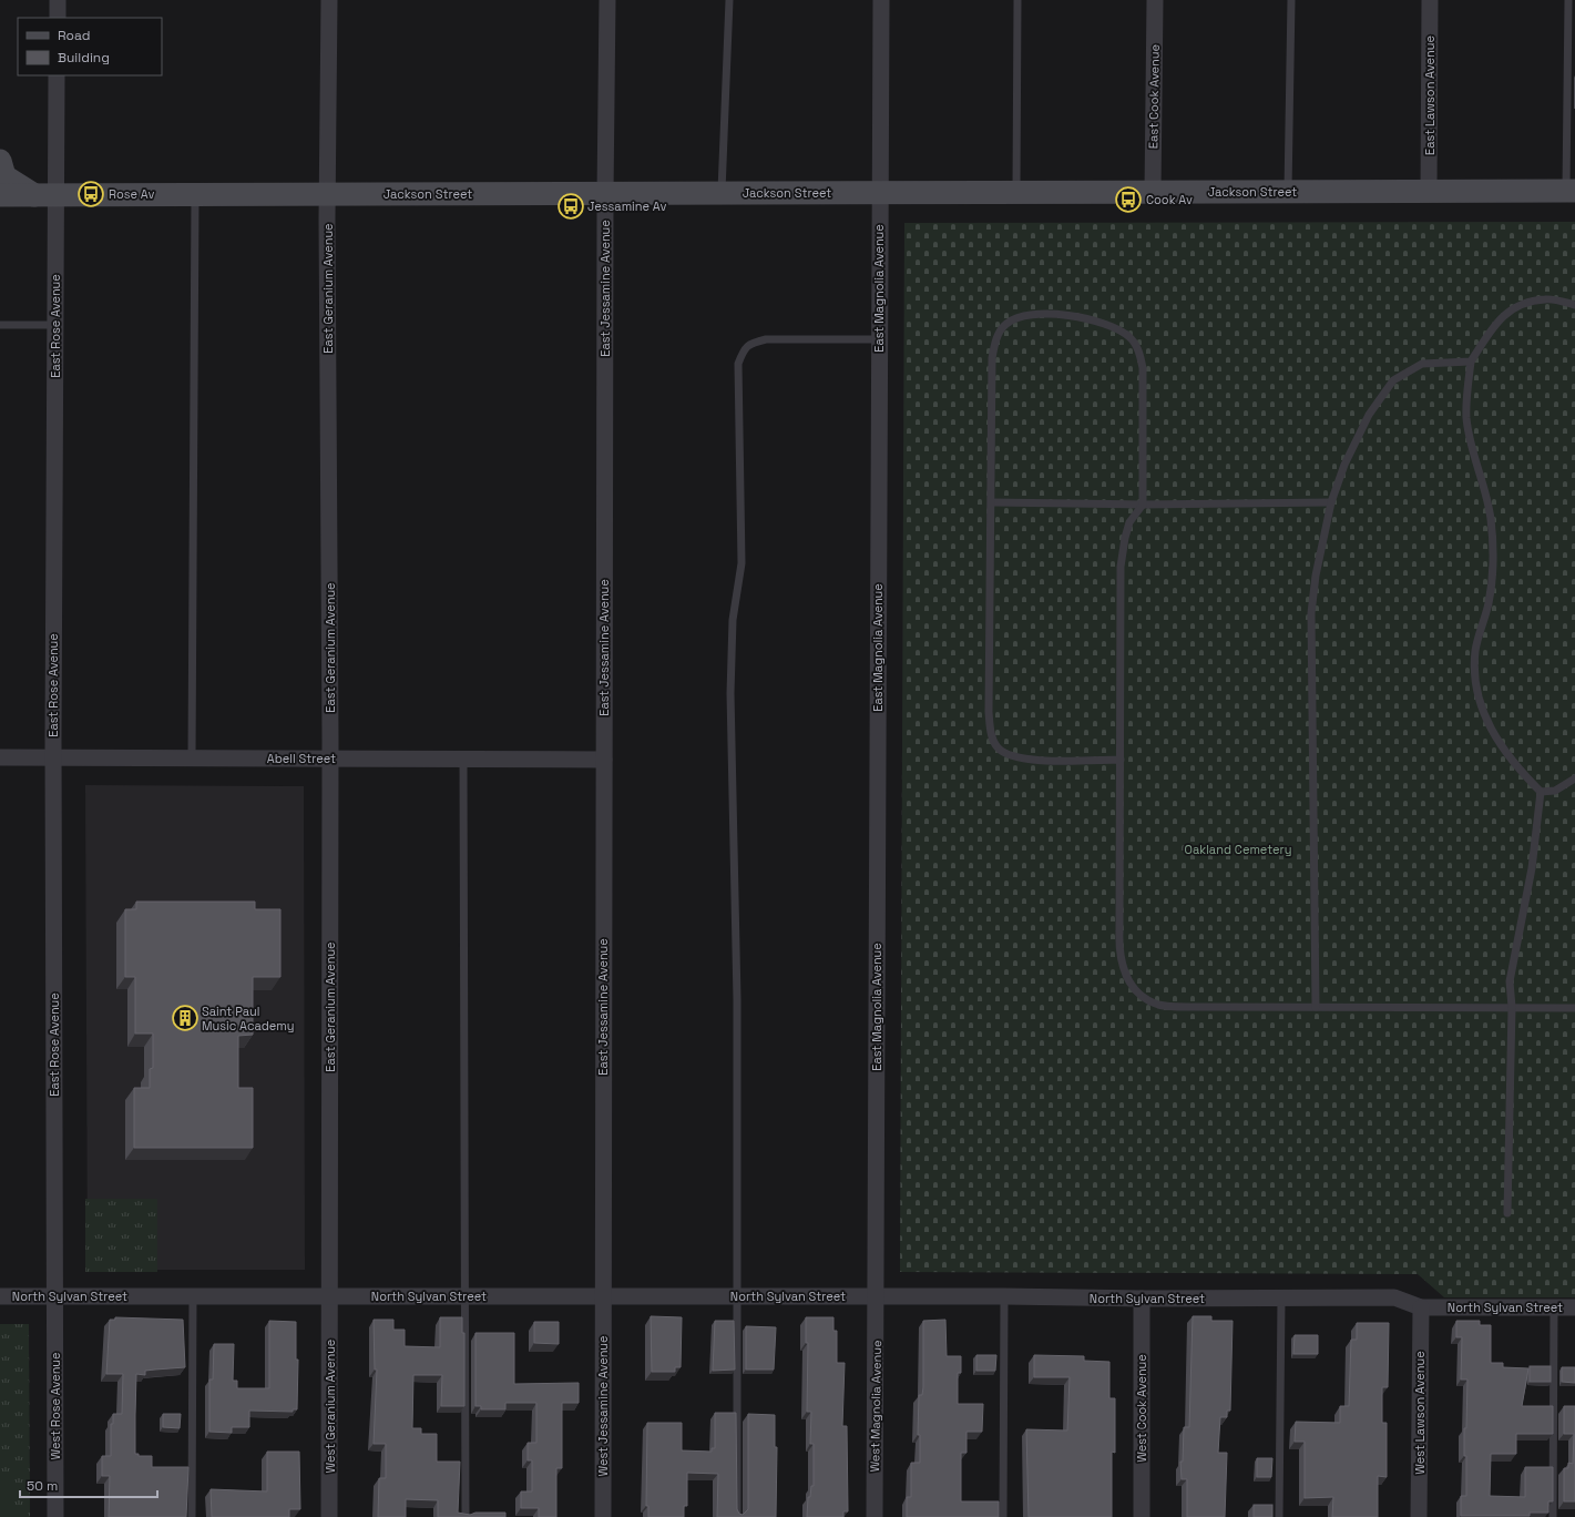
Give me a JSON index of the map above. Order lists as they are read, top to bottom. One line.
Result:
{"streets":{"street":["East Lawson Avenue","East Cook Avenue","Jackson Street","East Geranium Avenue","East Jessamine Avenue","East Magnolia Avenue","East Rose Avenue","Abell Street","North Sylvan Street","West Rose Avenue","West Geranium Avenue","West Jessamine Avenue","West Magnolia Avenue","West Cook Avenue","West Lawson Avenue"]},"crossings":[["East Lawson Avenue","Jackson Street"],["East Cook Avenue","Jackson Street"],["Jackson Street","East Geranium Avenue"],["Jackson Street","East Jessamine Avenue"],["Jackson Street","East Magnolia Avenue"],["Jackson Street","East Rose Avenue"],["East Geranium Avenue","Abell Street"],["East Geranium Avenue","North Sylvan Street"],["East Geranium Avenue","West Geranium Avenue"],["East Jessamine Avenue","Abell Street"],["East Jessamine Avenue","North Sylvan Street"],["East Jessamine Avenue","West Jessamine Avenue"],["East Magnolia Avenue","North Sylvan Street"],["East Magnolia Avenue","West Magnolia Avenue"],["East Rose Avenue","Abell Street"],["East Rose Avenue","North Sylvan Street"],["East Rose Avenue","West Rose Avenue"],["North Sylvan Street","West Rose Avenue"],["North Sylvan Street","West Geranium Avenue"],["North Sylvan Street","West Jessamine Avenue"],["North Sylvan Street","West Magnolia Avenue"],["North Sylvan Street","West Cook Avenue"],["North Sylvan Street","West Lawson Avenue"]],"parks":["Oakland Cemetery"],"places":{"bus stop":["Rose Av","Cook Av","Jessamine Av"],"building":["Saint Paul Music Academy"]},"legend":["Road","Building"],"scale_bar":"50 m"}
